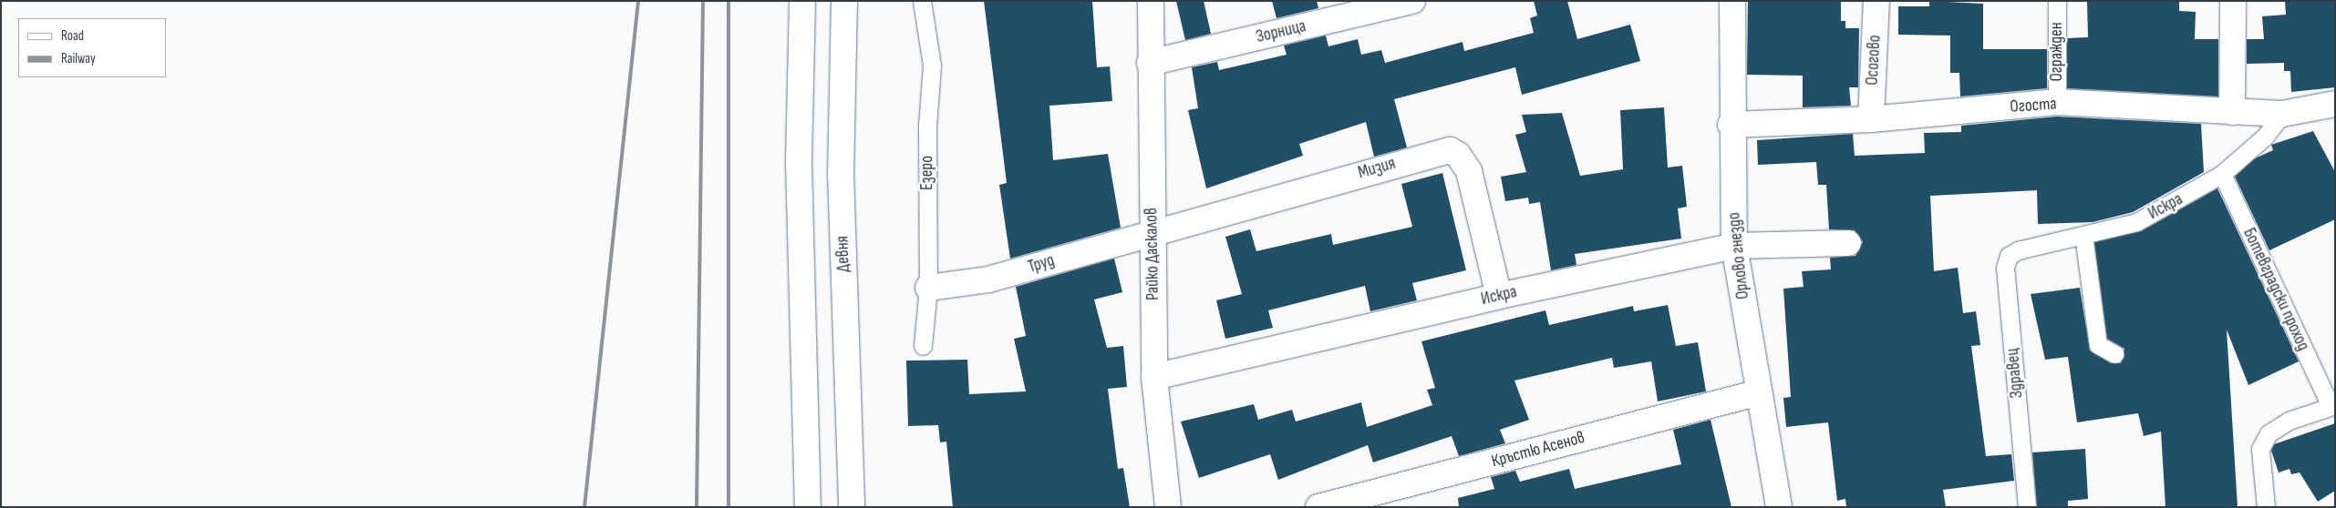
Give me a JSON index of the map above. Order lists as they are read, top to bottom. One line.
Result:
{"streets":{"street":["Зорница","Осогово","Огоста","Мизия","Искра","Девня","Райко Даскалов","Орлово гнездо","Труд","Кръстю Асенов"],"lane":["Огражден","Езеро","Ботевградски проход","Здравец"]},"crossings":[["Зорница","Райко Даскалов"],["Огражден","Огоста"],["Осогово","Огоста"],["Огоста","Искра"],["Огоста","Орлово гнездо"],["Мизия","Искра"],["Мизия","Райко Даскалов"],["Мизия","Труд"],["Езеро","Труд"],["Искра","Райко Даскалов"],["Искра","Орлово гнездо"],["Искра","Ботевградски проход"],["Искра","Здравец"],["Райко Даскалов","Труд"],["Орлово гнездо","Кръстю Асенов"]],"legend":["Road","Railway"]}
